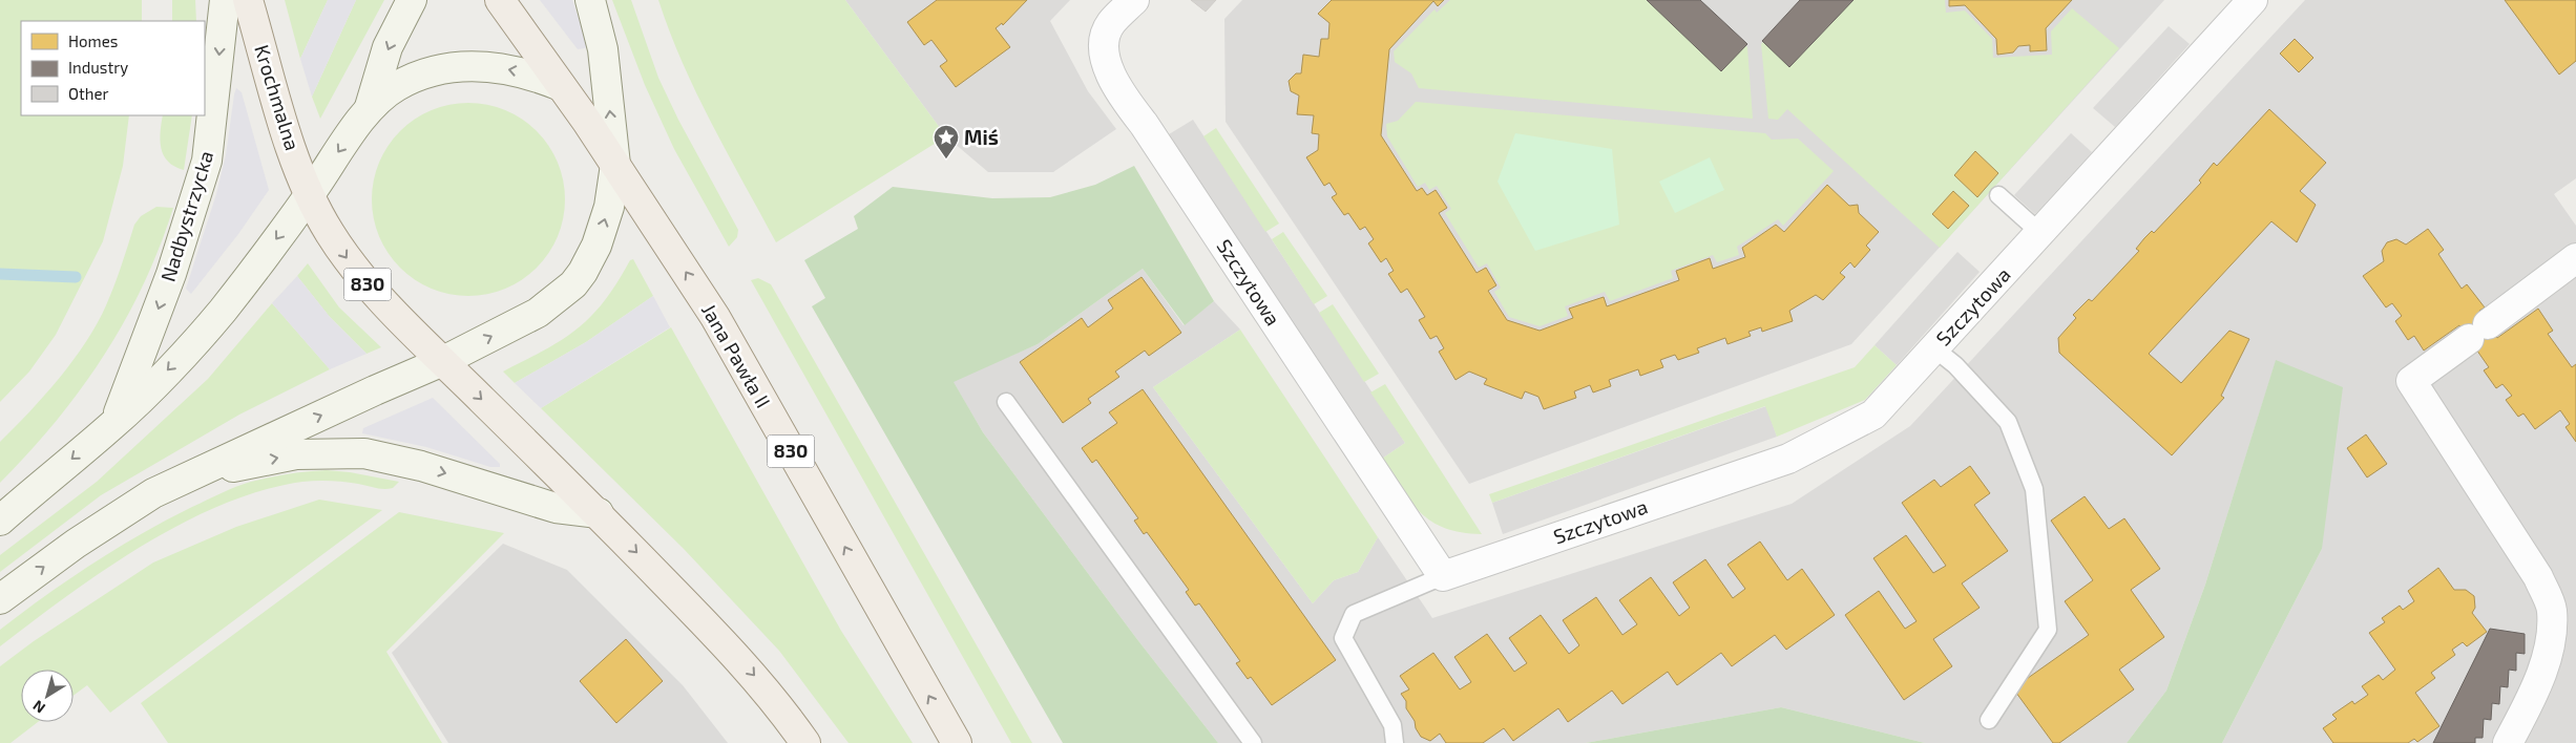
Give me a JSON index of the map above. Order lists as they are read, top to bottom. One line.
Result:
{"streets":{"main road":["Krochmalna","830","Jana Pawła II"],"street":["Nadbystrzycka","Szczytowa"]},"crossings":[["Krochmalna","Nadbystrzycka"],["Krochmalna","830"],["Nadbystrzycka","830"],["830","Jana Pawła II"]],"one_way":["Nadbystrzycka"],"places":{"place":["Miś"]},"legend":["Homes","Industry","Other"],"north":"bottom left"}
